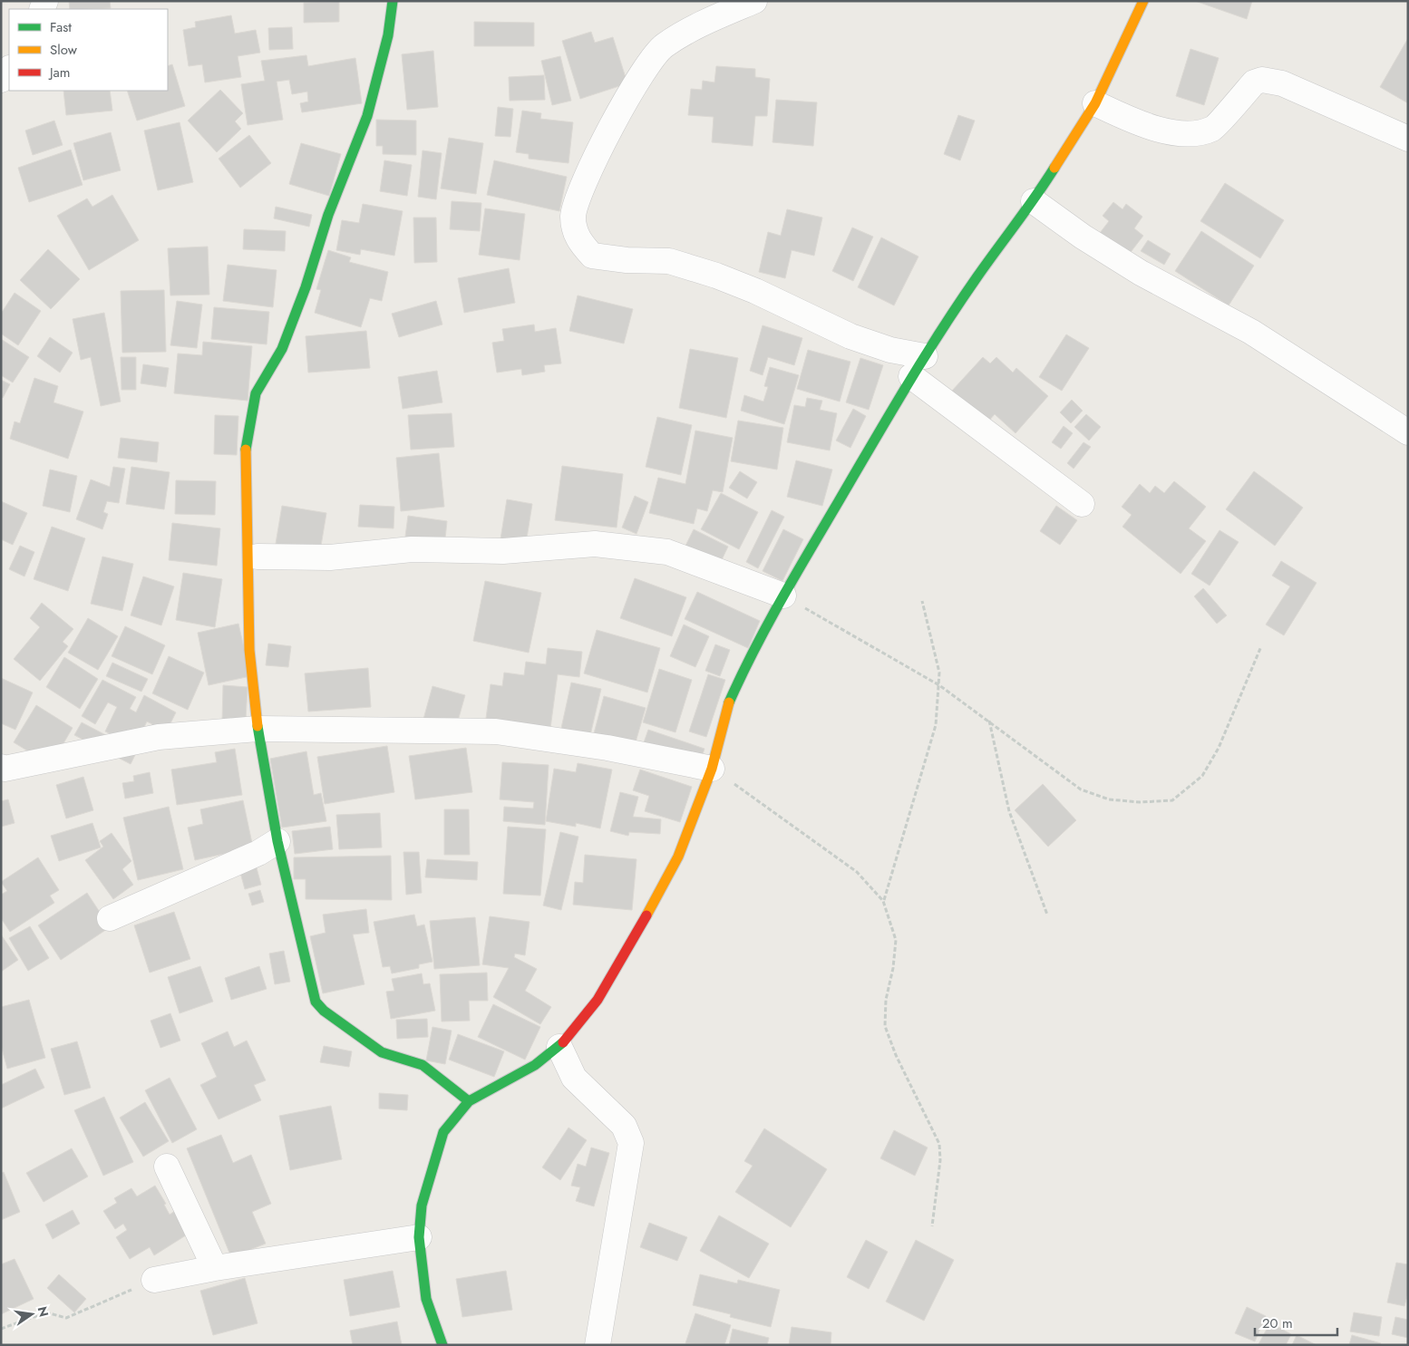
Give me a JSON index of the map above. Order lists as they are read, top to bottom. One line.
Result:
{"legend":["Fast","Slow","Jam"],"scale_bar":"20 m","north":"right"}
